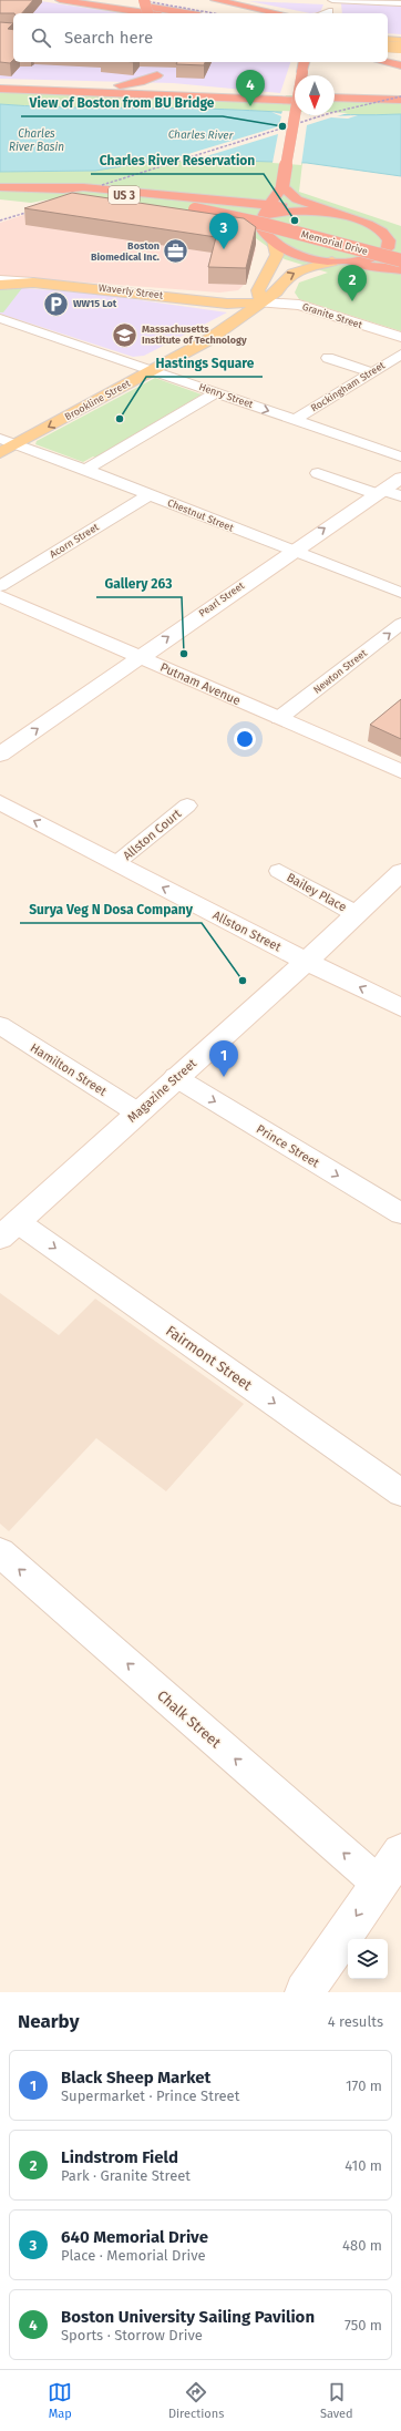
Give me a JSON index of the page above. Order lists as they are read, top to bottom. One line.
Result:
{"streets":{"highway":["US 3","Memorial Drive"],"main road":["Waverly Street","Brookline Street"],"street":["Granite Street","Rockingham Street","Henry Street","Chestnut Street","Acorn Street","Pearl Street","Newton Street","Putnam Avenue","Allston Court","Bailey Place","Allston Street","Hamilton Street","Magazine Street","Prince Street","Fairmont Street","Chalk Street"]},"crossings":[["Waverly Street","Granite Street"],["Waverly Street","Brookline Street"],["Granite Street","Brookline Street"],["Rockingham Street","Henry Street"],["Henry Street","Brookline Street"],["Brookline Street","Chestnut Street"],["Chestnut Street","Acorn Street"],["Chestnut Street","Pearl Street"],["Pearl Street","Putnam Avenue"],["Newton Street","Putnam Avenue"],["Allston Court","Allston Street"],["Bailey Place","Magazine Street"],["Allston Street","Magazine Street"],["Hamilton Street","Magazine Street"],["Magazine Street","Prince Street"],["Magazine Street","Fairmont Street"]],"one_way":["Newton Street","Allston Street","Prince Street","Fairmont Street","Chalk Street"],"water":["Charles River Basin","Charles River"],"places":{"other":["View of Boston from BU Bridge","Charles River Reservation","Hastings Square","Gallery 263","Surya Veg N Dosa Company"],"office":["Boston Biomedical Inc."],"parking":["WW15 Lot"],"school or university":["Massachusetts Institute of Technology"]},"north":"bottom","page":{"search":"Search here","pins":["4","3","2","1"],"heading":["Nearby","4 results"],"list":[{"mark":"1","name":"Black Sheep Market","note":"Supermarket · Prince Street","value":"170 m"},{"mark":"2","name":"Lindstrom Field","note":"Park · Granite Street","value":"410 m"},{"mark":"3","name":"640 Memorial Drive","note":"Place · Memorial Drive","value":"480 m"},{"mark":"4","name":"Boston University Sailing Pavilion","note":"Sports · Storrow Drive","value":"750 m"}],"nav":["Map","Directions","Saved"]}}
